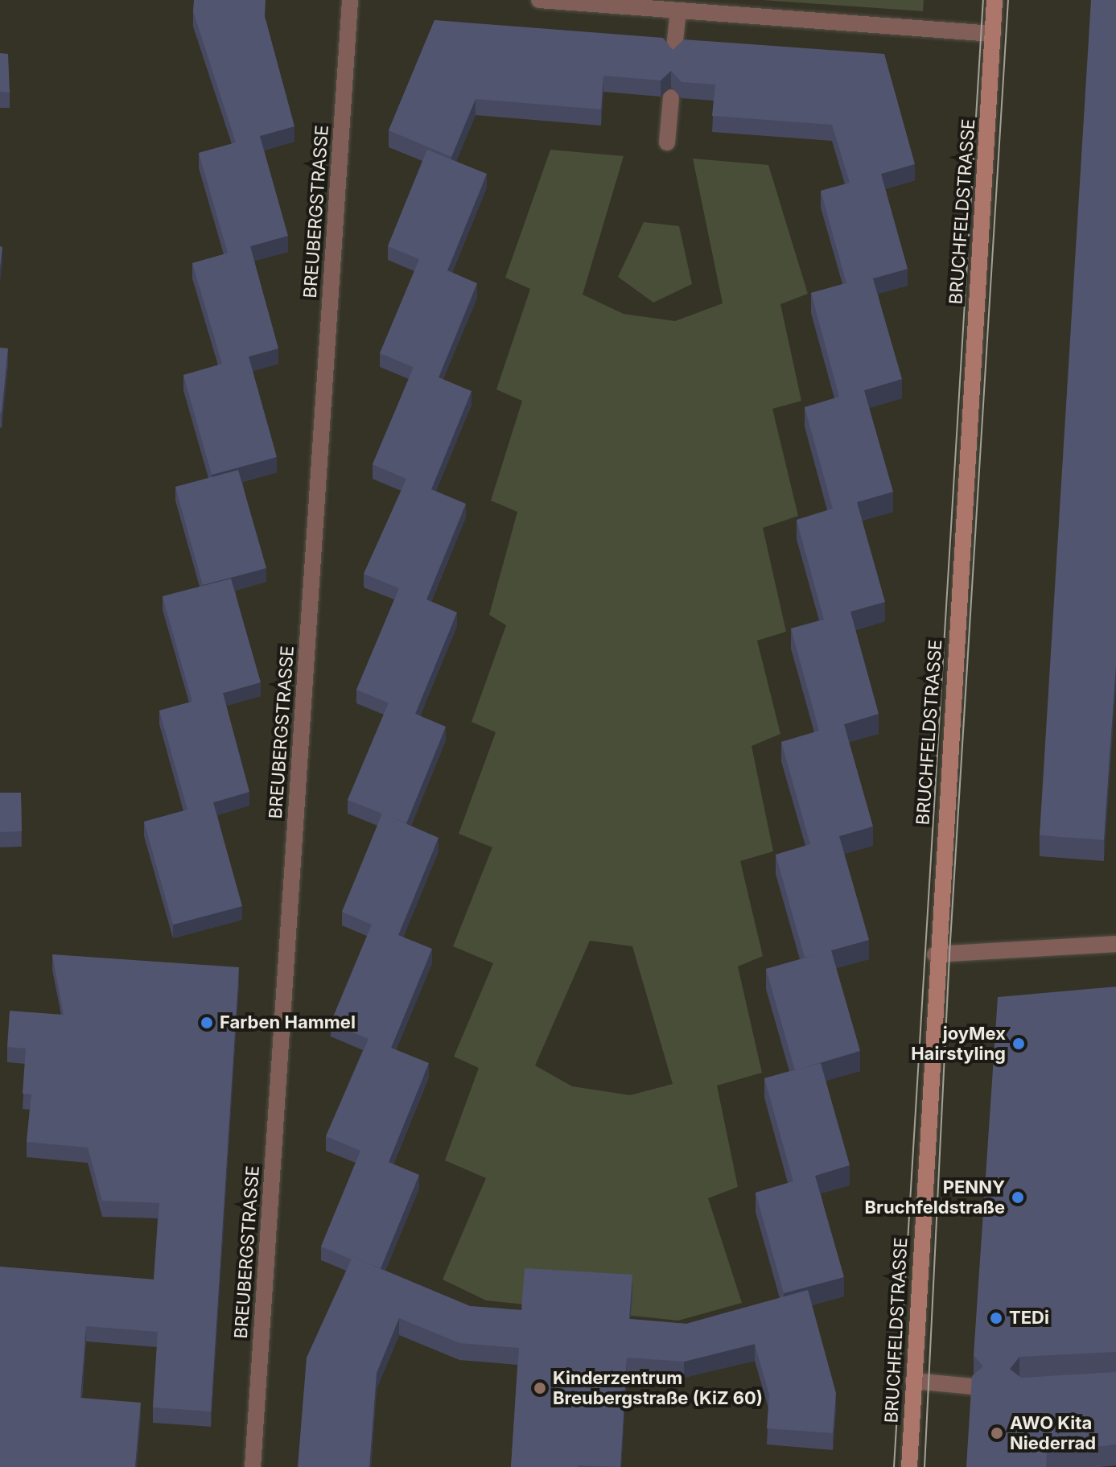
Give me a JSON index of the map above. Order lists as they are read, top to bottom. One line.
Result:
{"streets":{"street":["BREUBERGSTRASSE","BRUCHFELDSTRASSE"]},"places":["Farben Hammel","joyMex Hairstyling","PENNY Bruchfeldstraße","TEDi","Kinderzentrum Breubergstraße (KiZ 60)","AWO Kita Niederrad"]}
